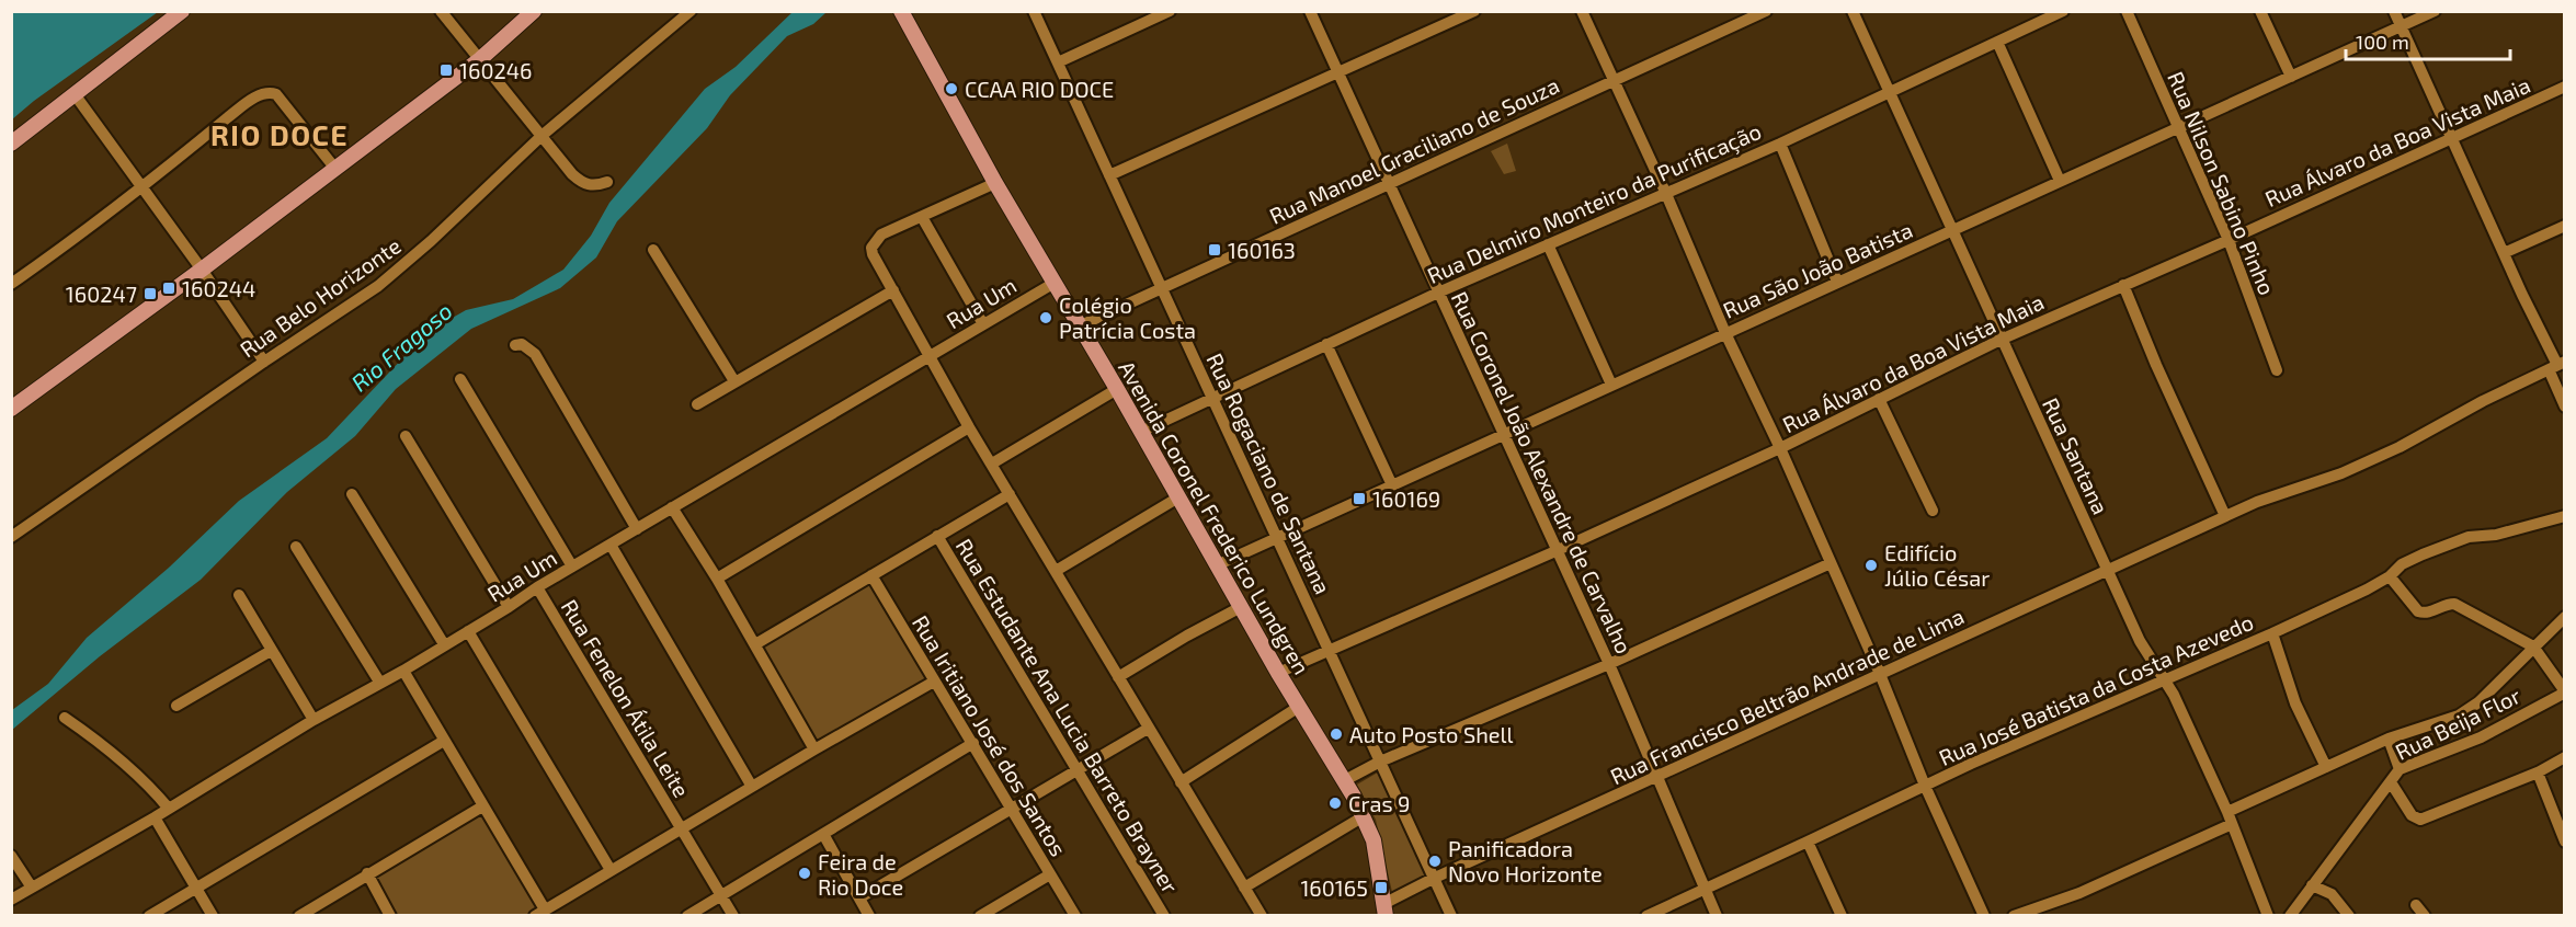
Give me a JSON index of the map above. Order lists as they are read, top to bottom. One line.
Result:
{"streets":{"main road":["Avenida Coronel Frederico Lundgren"],"street":["Rua Álvaro da Boa Vista Maia","Rua Manoel Graciliano de Souza","Rua Nilson Sabino Pinho","Rua Delmiro Monteiro da Purificação","Rua São João Batista","Rua Belo Horizonte","Rua Um","Rua Santana","Rua Coronel João Alexandre de Carvalho","Rua Rogaciano de Santana","Rua José Batista da Costa Azevedo","Rua Francisco Beltrão Andrade de Lima","Rua Fenelon Átila Leite","Rua Estudante Ana Lucia Barreto Brayner","Rua Beija Flor","Rua Iritiano José dos Santos"]},"crossings":[["Rua Álvaro da Boa Vista Maia","Rua Nilson Sabino Pinho"],["Rua Álvaro da Boa Vista Maia","Rua Santana"],["Rua Álvaro da Boa Vista Maia","Rua Coronel João Alexandre de Carvalho"],["Rua Álvaro da Boa Vista Maia","Rua Rogaciano de Santana"],["Rua Álvaro da Boa Vista Maia","Avenida Coronel Frederico Lundgren"],["Rua Manoel Graciliano de Souza","Rua Coronel João Alexandre de Carvalho"],["Rua Manoel Graciliano de Souza","Rua Rogaciano de Santana"],["Rua Manoel Graciliano de Souza","Avenida Coronel Frederico Lundgren"],["Rua Nilson Sabino Pinho","Rua São João Batista"],["Rua Delmiro Monteiro da Purificação","Rua Santana"],["Rua Delmiro Monteiro da Purificação","Rua Coronel João Alexandre de Carvalho"],["Rua Delmiro Monteiro da Purificação","Rua Rogaciano de Santana"],["Rua Delmiro Monteiro da Purificação","Avenida Coronel Frederico Lundgren"],["Rua São João Batista","Rua Santana"],["Rua São João Batista","Rua Coronel João Alexandre de Carvalho"],["Rua São João Batista","Rua Rogaciano de Santana"],["Rua São João Batista","Avenida Coronel Frederico Lundgren"],["Rua Um","Avenida Coronel Frederico Lundgren"],["Rua Um","Rua Fenelon Átila Leite"],["Rua Santana","Rua José Batista da Costa Azevedo"],["Rua Santana","Rua Francisco Beltrão Andrade de Lima"],["Rua Coronel João Alexandre de Carvalho","Rua José Batista da Costa Azevedo"],["Rua Coronel João Alexandre de Carvalho","Rua Francisco Beltrão Andrade de Lima"],["Rua Rogaciano de Santana","Rua Francisco Beltrão Andrade de Lima"],["Avenida Coronel Frederico Lundgren","Rua Francisco Beltrão Andrade de Lima"]],"districts":["RIO DOCE"],"water":["Rio Fragoso"],"places":{"transit":["160246","160163","160244","160247","160169","160165"],"other":["CCAA RIO DOCE","Colégio Patrícia Costa","Edifício Júlio César","Auto Posto Shell","Cras 9","Panificadora Novo Horizonte","Feira de Rio Doce"]},"scale_bar":"100 m"}
